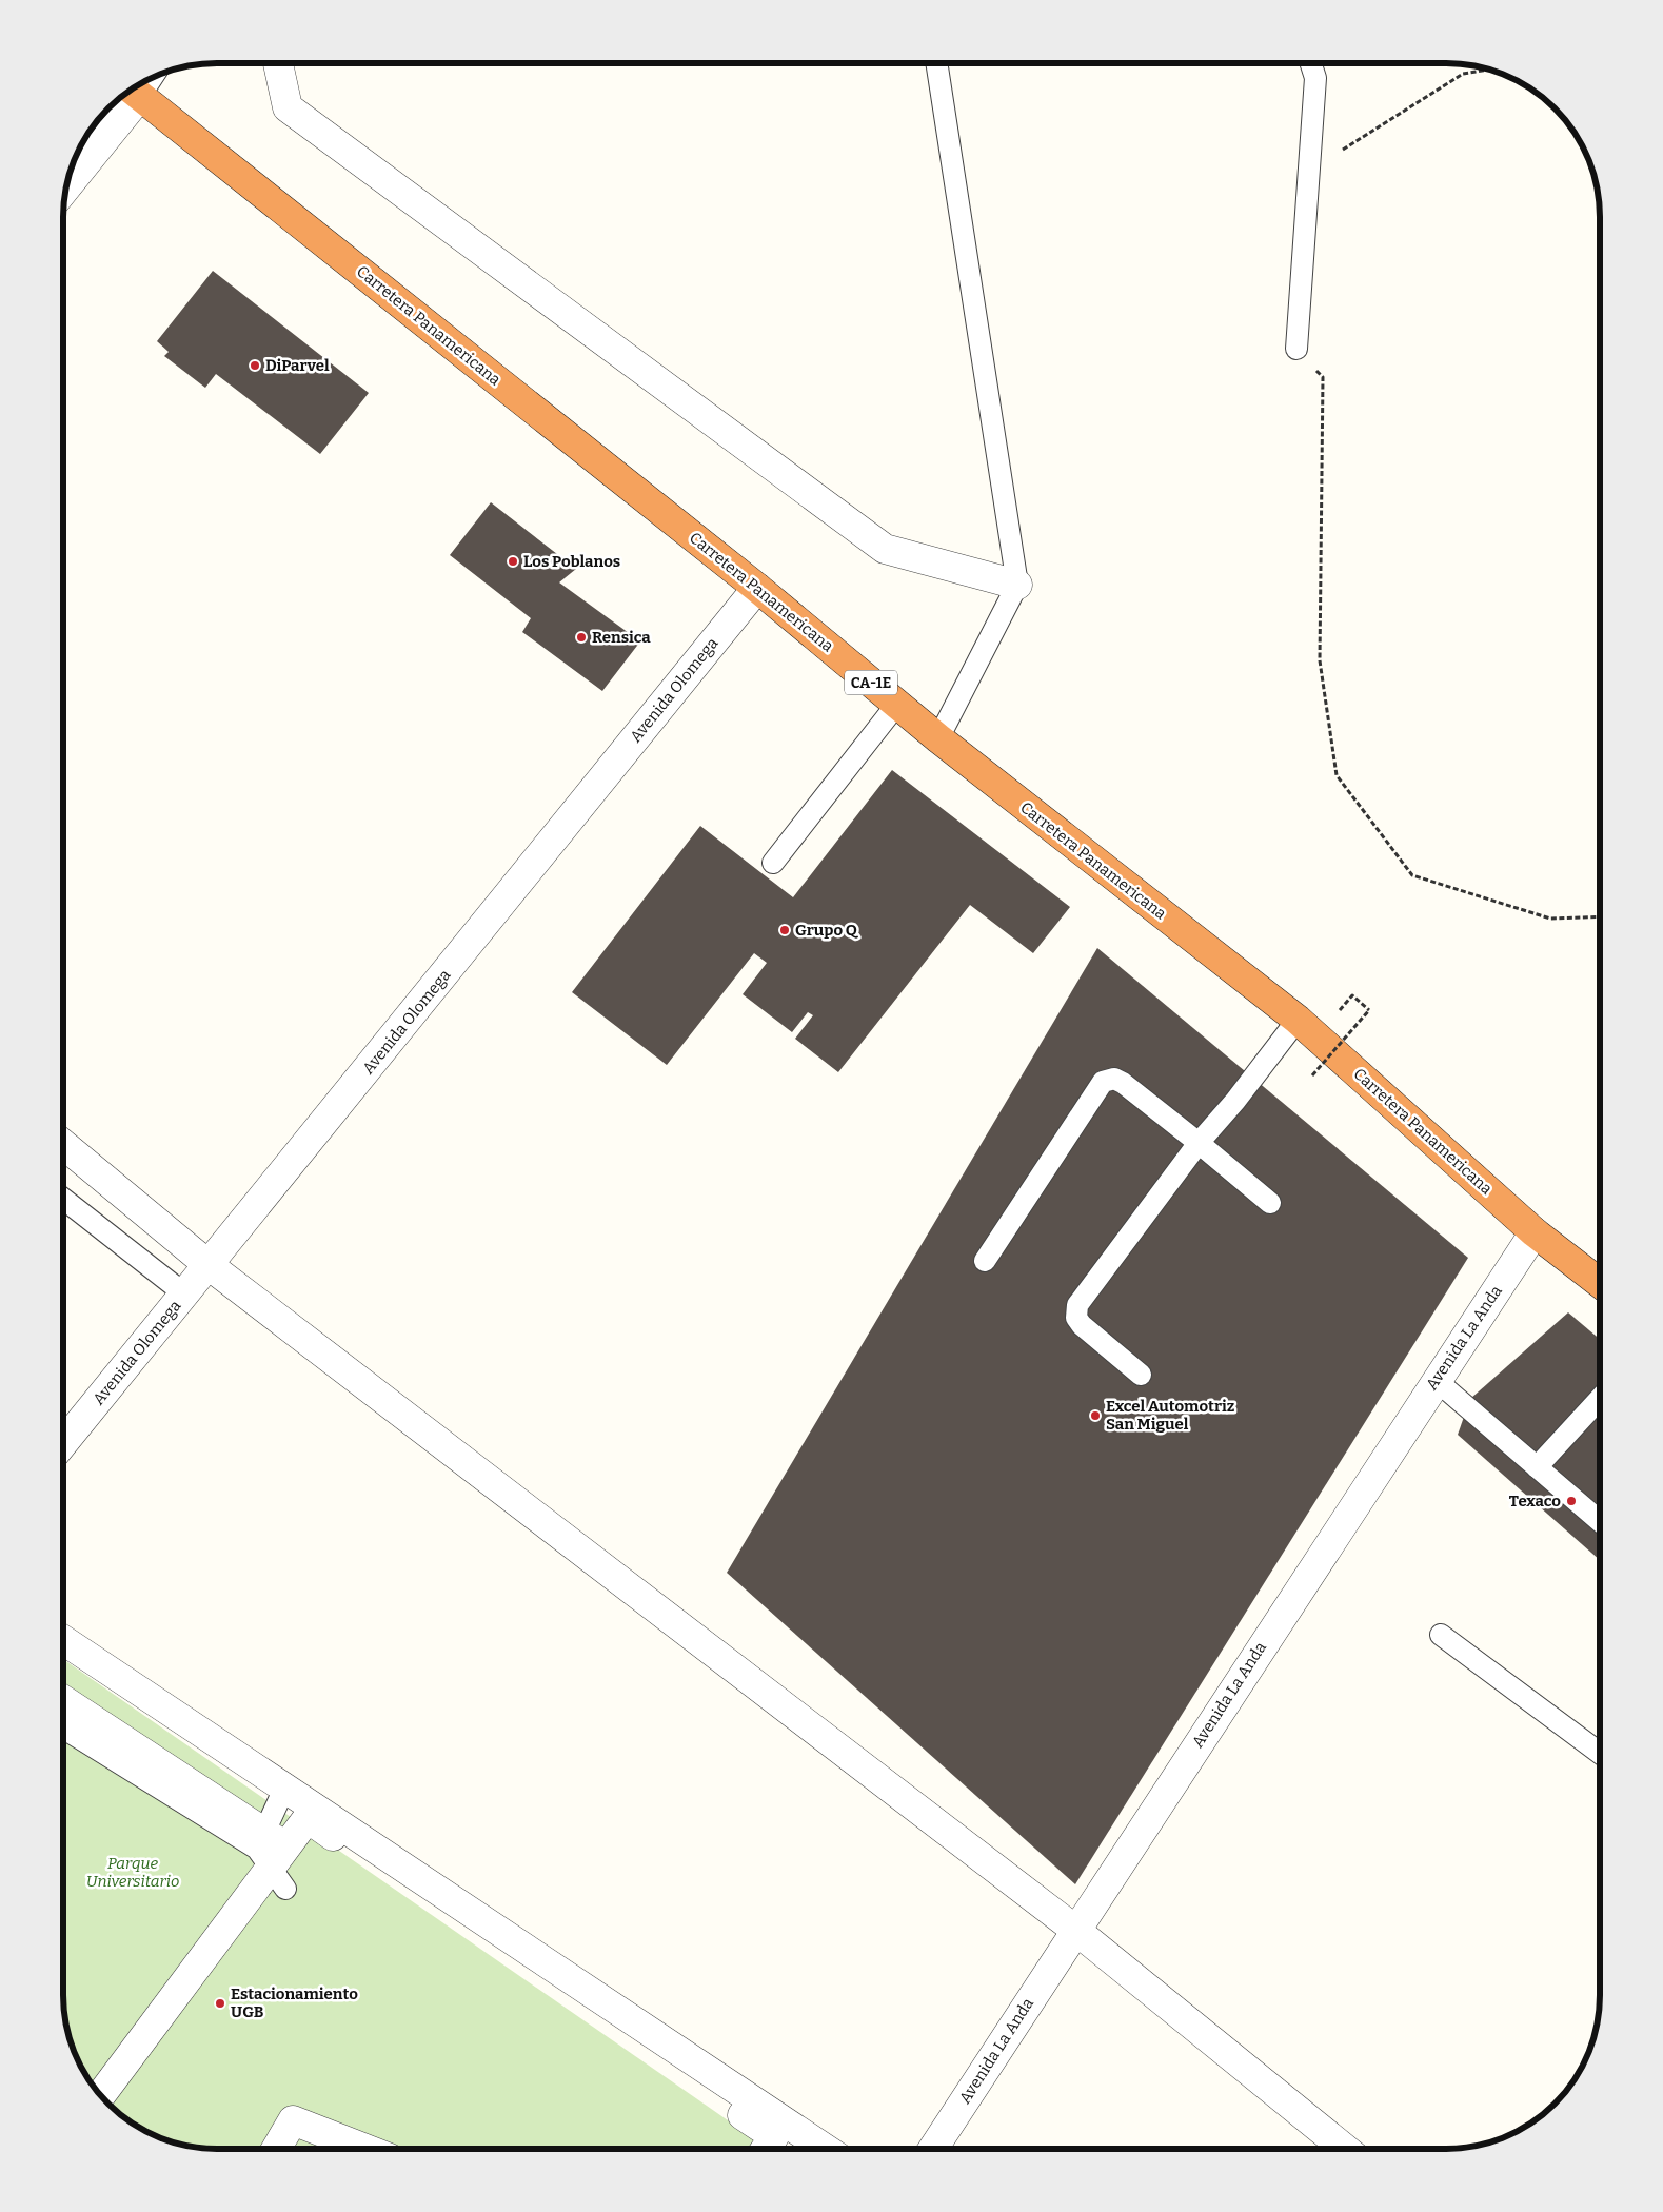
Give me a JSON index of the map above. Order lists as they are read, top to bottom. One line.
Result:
{"streets":{"highway":["Carretera Panamericana","CA-1E"],"street":["Avenida Olomega","Avenida La Anda"]},"crossings":[["Carretera Panamericana","Avenida Olomega"],["Carretera Panamericana","Avenida La Anda"]],"parks":["Parque Universitario"],"places":["DiParvel","Los Poblanos","Rensica","Grupo Q","Excel Automotriz San Miguel","Texaco","Estacionamiento UGB"]}
